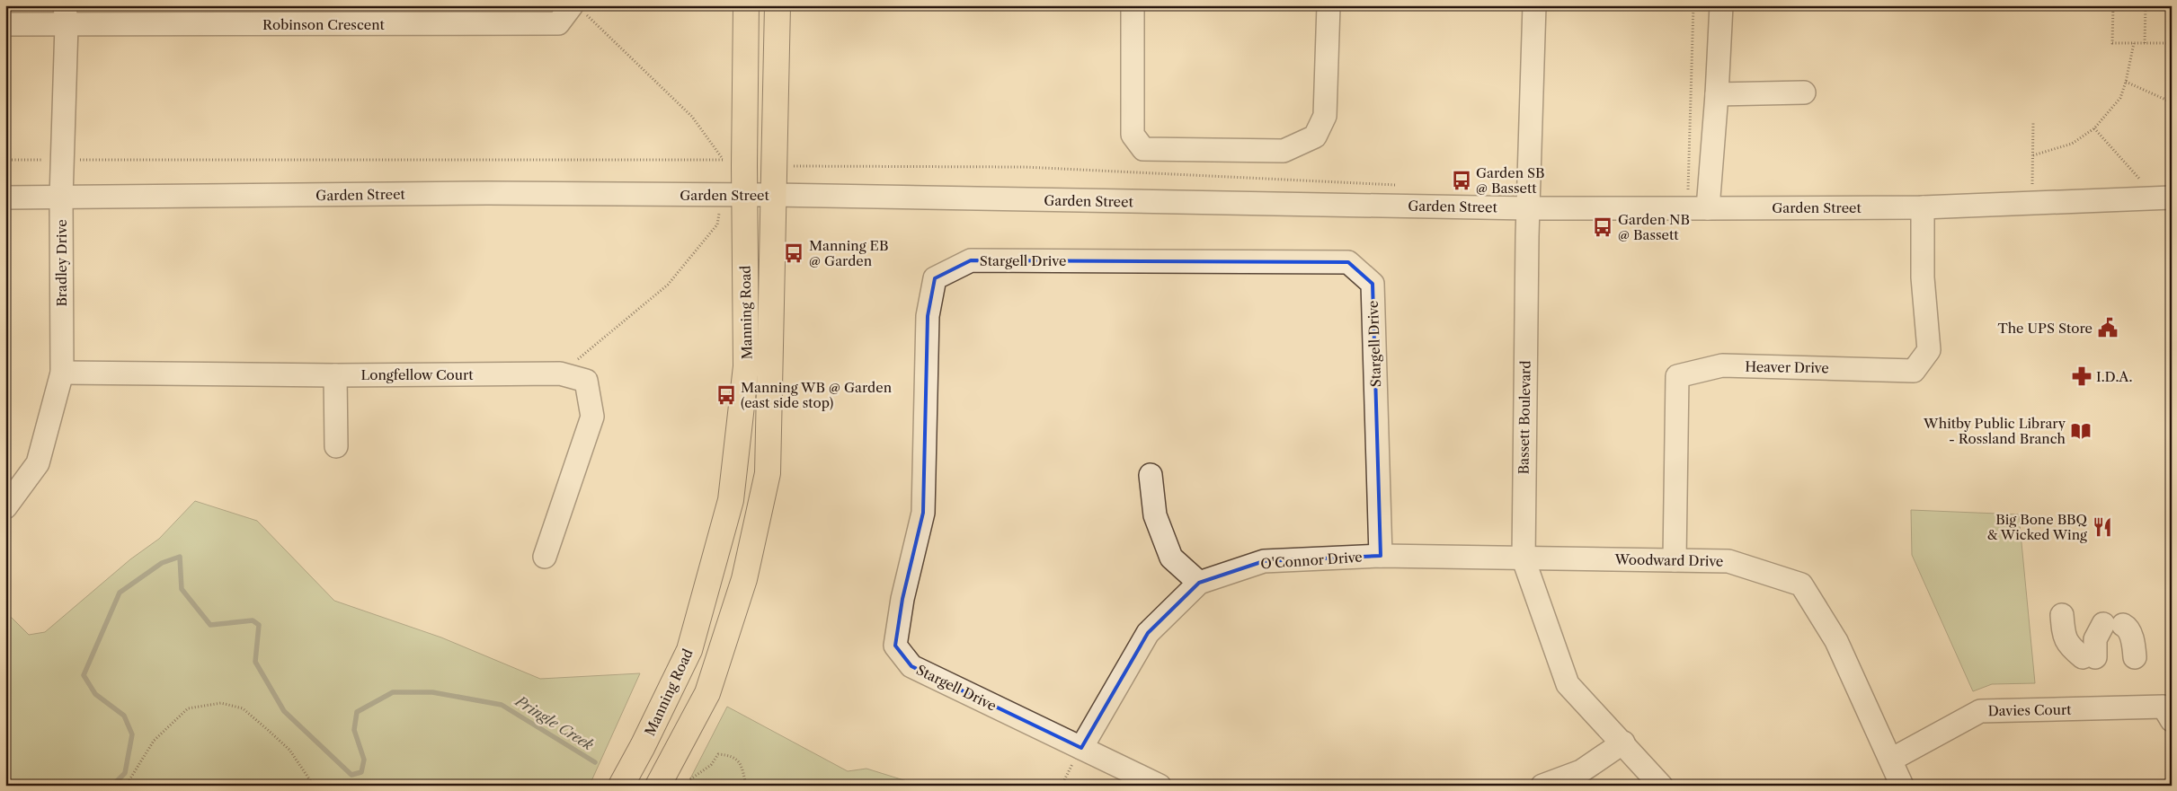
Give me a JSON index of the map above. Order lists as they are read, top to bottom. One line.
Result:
{"streets":{"main road":["Manning Road"],"street":["Robinson Crescent","Garden Street","Stargell Drive","Bradley Drive","Heaver Drive","Longfellow Court","Bassett Boulevard","O'Connor Drive","Woodward Drive","Davies Court"]},"crossings":[["Robinson Crescent","Bradley Drive"],["Garden Street","Bradley Drive"],["Garden Street","Manning Road"],["Garden Street","Heaver Drive"],["Garden Street","Bassett Boulevard"],["Stargell Drive","O'Connor Drive"],["Bradley Drive","Longfellow Court"],["Heaver Drive","Woodward Drive"],["Bassett Boulevard","O'Connor Drive"],["Bassett Boulevard","Woodward Drive"],["O'Connor Drive","Woodward Drive"],["Woodward Drive","Davies Court"]],"water":["Pringle Creek"],"places":{"bus stop":["Garden SB @ Bassett","Garden NB @ Bassett","Manning EB @ Garden","Manning WB @ Garden (east side stop)"],"public building":["The UPS Store"],"pharmacy":["I.D.A."],"library":["Whitby Public Library - Rossland Branch"],"restaurant":["Big Bone BBQ & Wicked Wing"]}}
